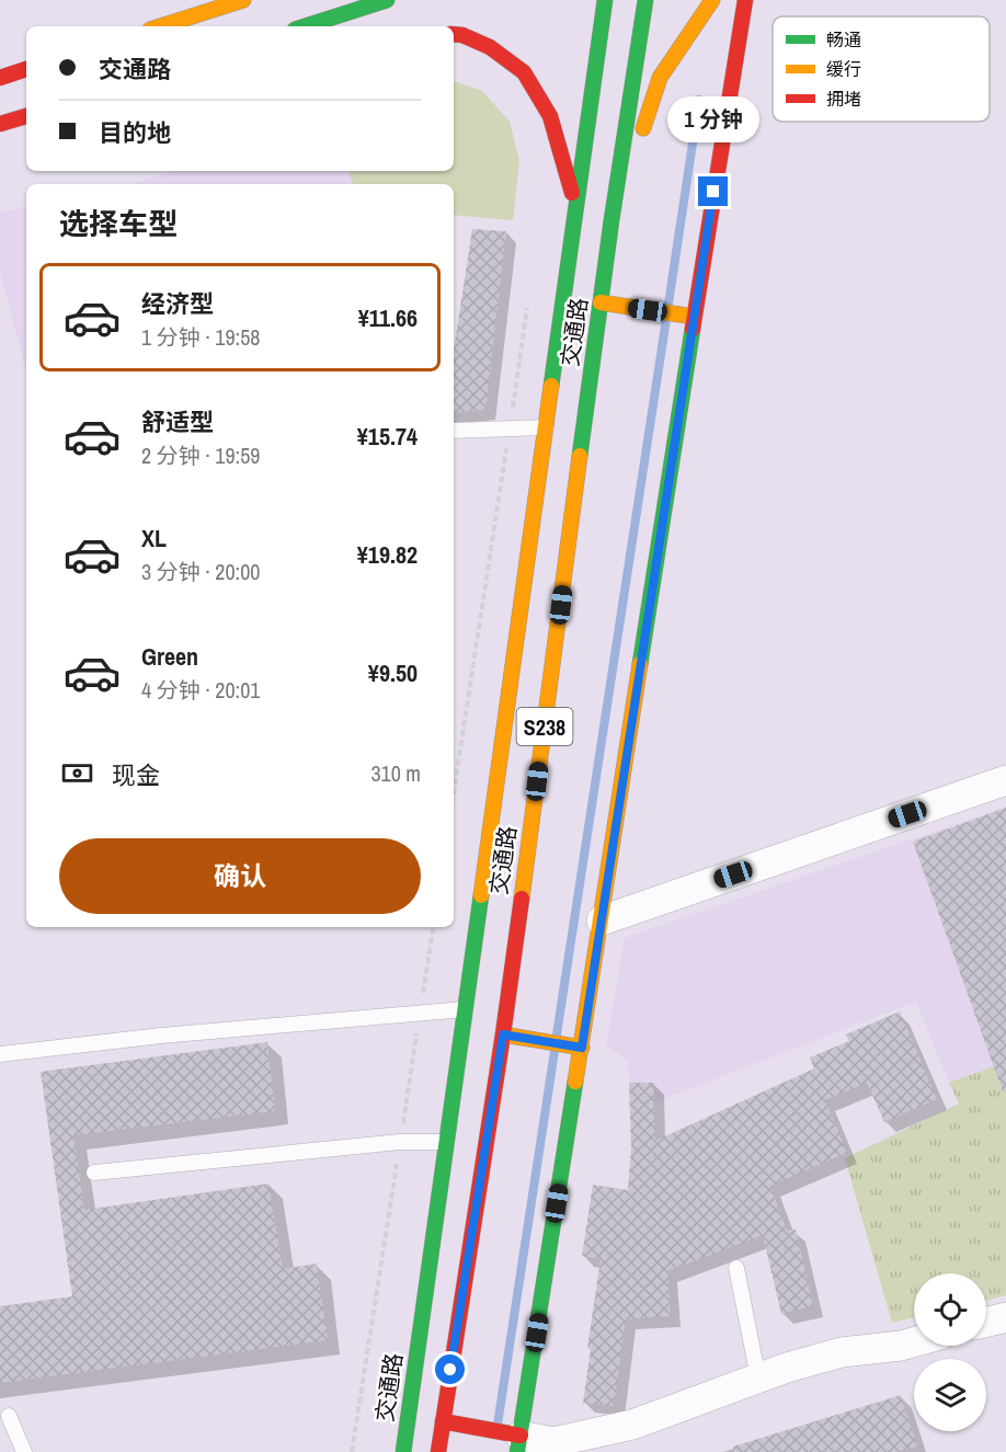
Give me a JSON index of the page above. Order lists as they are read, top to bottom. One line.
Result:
{"streets":{"main road":["交通路","S238"]},"legend":["畅通","缓行","拥堵"],"page":{"banner":["交通路","目的地"],"bubble":"1 分钟","heading":"选择车型","list":[{"name":"经济型","note":"1 分钟 · 19:58","value":"¥11.66"},{"name":"舒适型","note":"2 分钟 · 19:59","value":"¥15.74"},{"name":"XL","note":"3 分钟 · 20:00","value":"¥19.82"},{"name":"Green","note":"4 分钟 · 20:01","value":"¥9.50"}],"pay":["现金","310 m"],"buttons":"确认"}}
